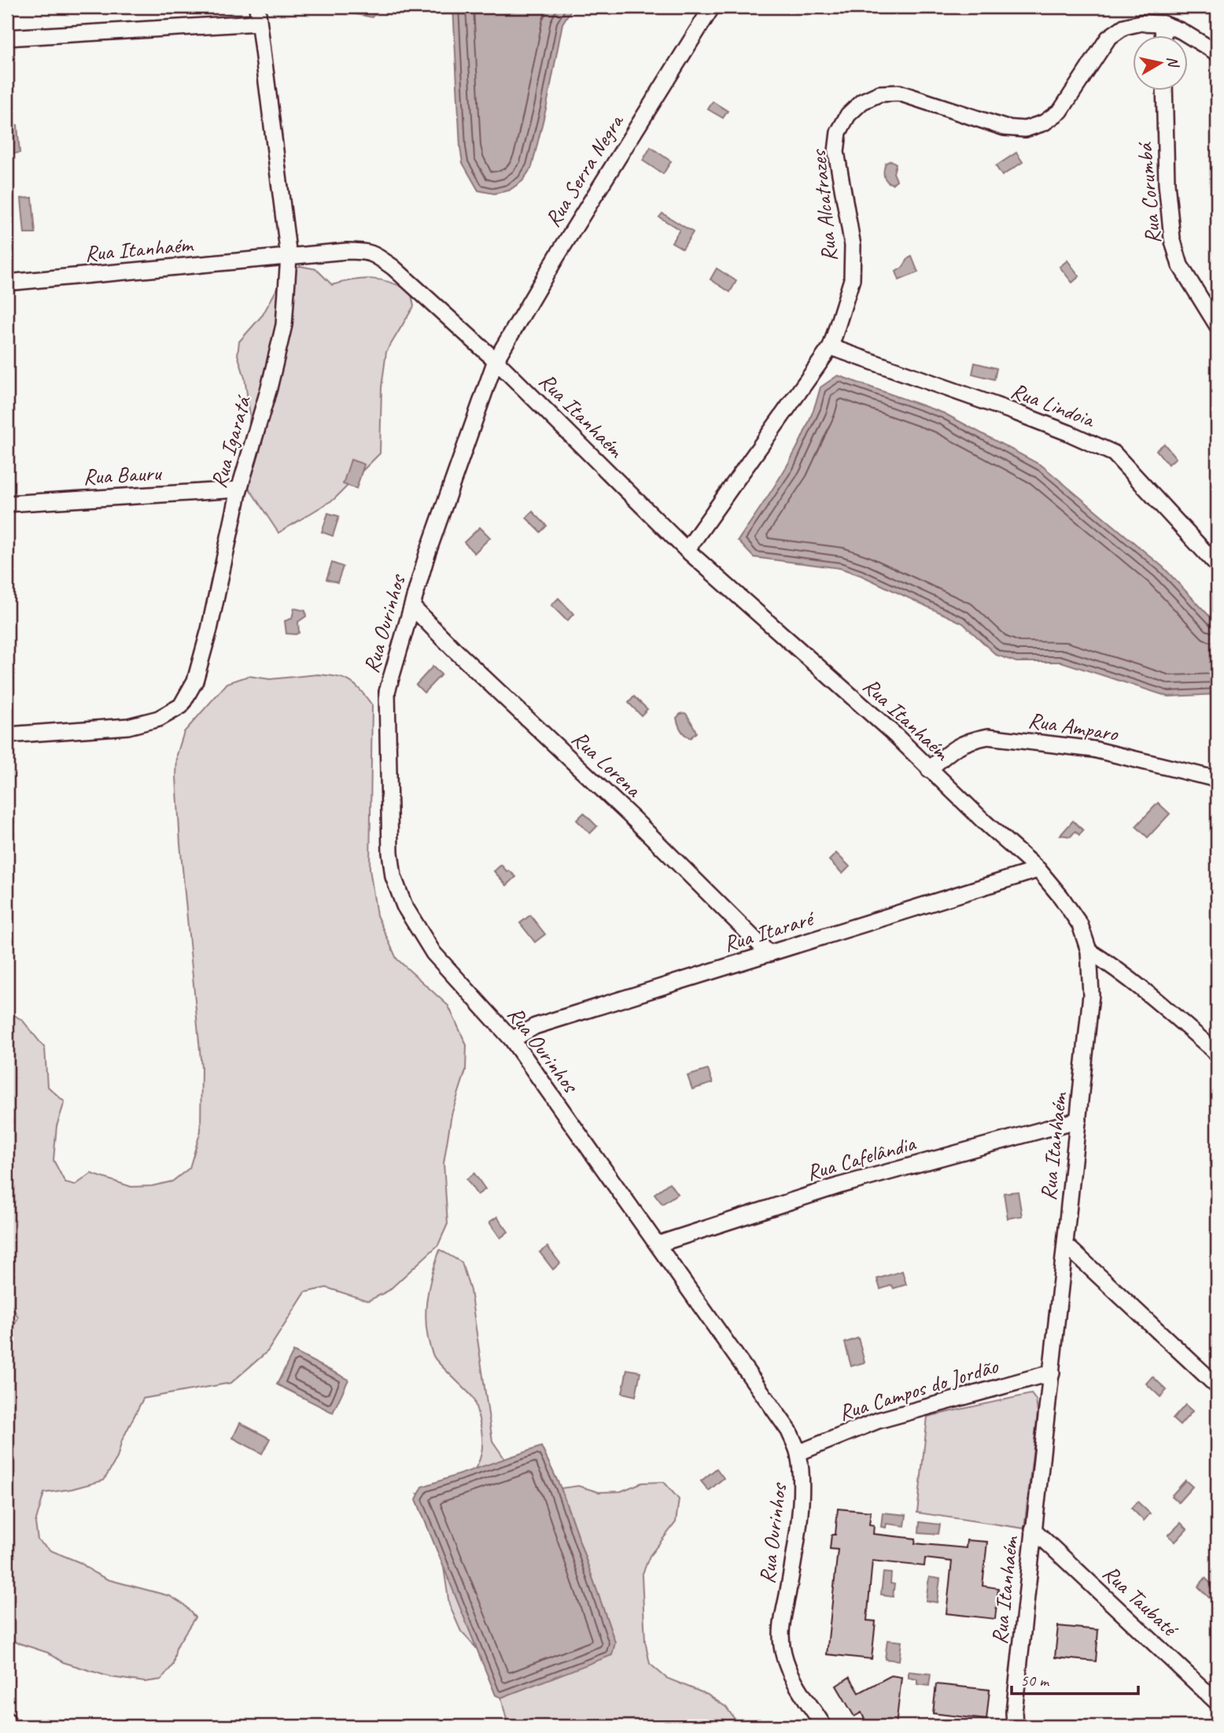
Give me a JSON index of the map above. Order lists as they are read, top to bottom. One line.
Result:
{"streets":{"street":["Rua Serra Negra","Rua Corumbá","Rua Alcatrazes","Rua Itanhaém","Rua Lindoia","Rua Igaratá","Rua Bauru","Rua Ourinhos","Rua Amparo","Rua Lorena","Rua Itararé","Rua Cafelândia","Rua Campos do Jordão","Rua Taubaté"]},"crossings":[["Rua Serra Negra","Rua Itanhaém"],["Rua Serra Negra","Rua Ourinhos"],["Rua Alcatrazes","Rua Itanhaém"],["Rua Alcatrazes","Rua Lindoia"],["Rua Itanhaém","Rua Igaratá"],["Rua Itanhaém","Rua Ourinhos"],["Rua Itanhaém","Rua Amparo"],["Rua Itanhaém","Rua Itararé"],["Rua Itanhaém","Rua Cafelândia"],["Rua Itanhaém","Rua Campos do Jordão"],["Rua Itanhaém","Rua Taubaté"],["Rua Igaratá","Rua Bauru"],["Rua Ourinhos","Rua Lorena"],["Rua Ourinhos","Rua Itararé"],["Rua Ourinhos","Rua Cafelândia"],["Rua Ourinhos","Rua Campos do Jordão"],["Rua Lorena","Rua Itararé"]],"scale_bar":"50 m","north":"right"}
